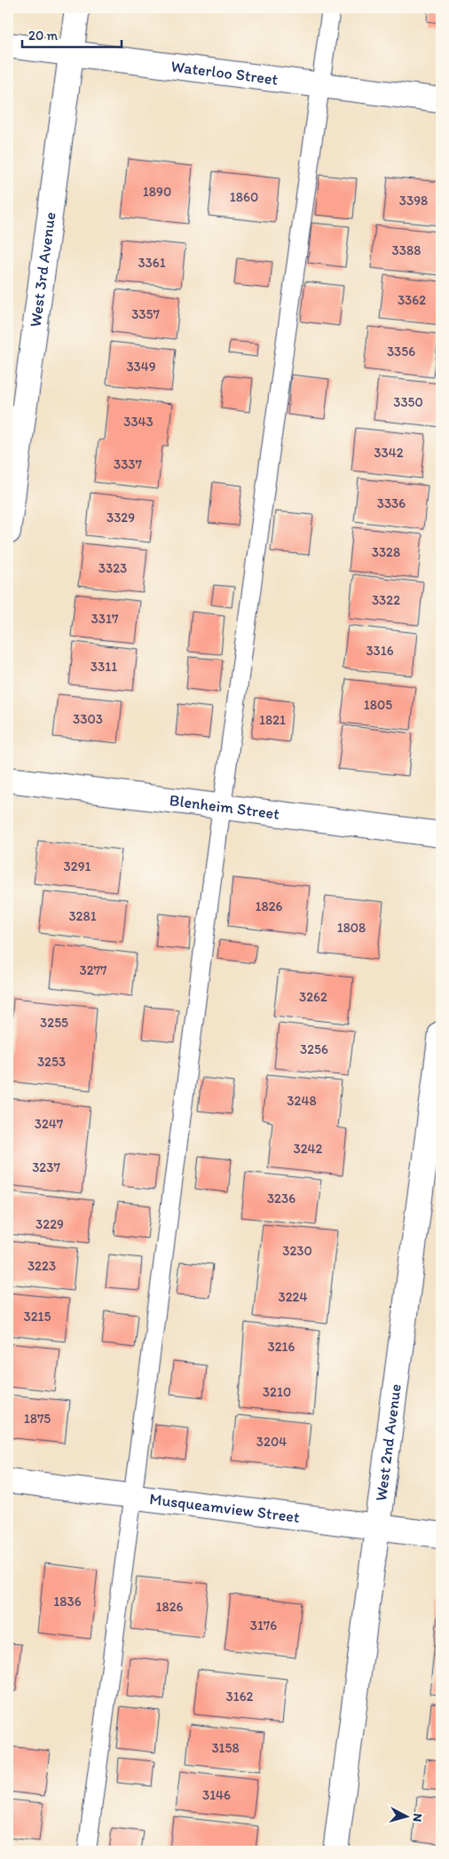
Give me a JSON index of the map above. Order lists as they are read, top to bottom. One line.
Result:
{"streets":{"street":["Waterloo Street","West 3rd Avenue","Blenheim Street","West 2nd Avenue","Musqueamview Street"]},"crossings":[["Waterloo Street","West 3rd Avenue"],["West 2nd Avenue","Musqueamview Street"]],"house_numbers":["1890","1860","3398","3388","3361","3362","3357","3356","3349","3350","3343","3342","3337","3336","3329","3328","3323","3322","3317","3316","3311","1805","3303","1821","3291","1826","3281","1808","3277","3262","3255","3256","3253","3248","3247","3242","3237","3236","3229","3230","3223","3224","3215","3216","3210","1875","3204","1836","1826","3176","3162","3158","3146"],"scale_bar":"20 m","north":"right"}
